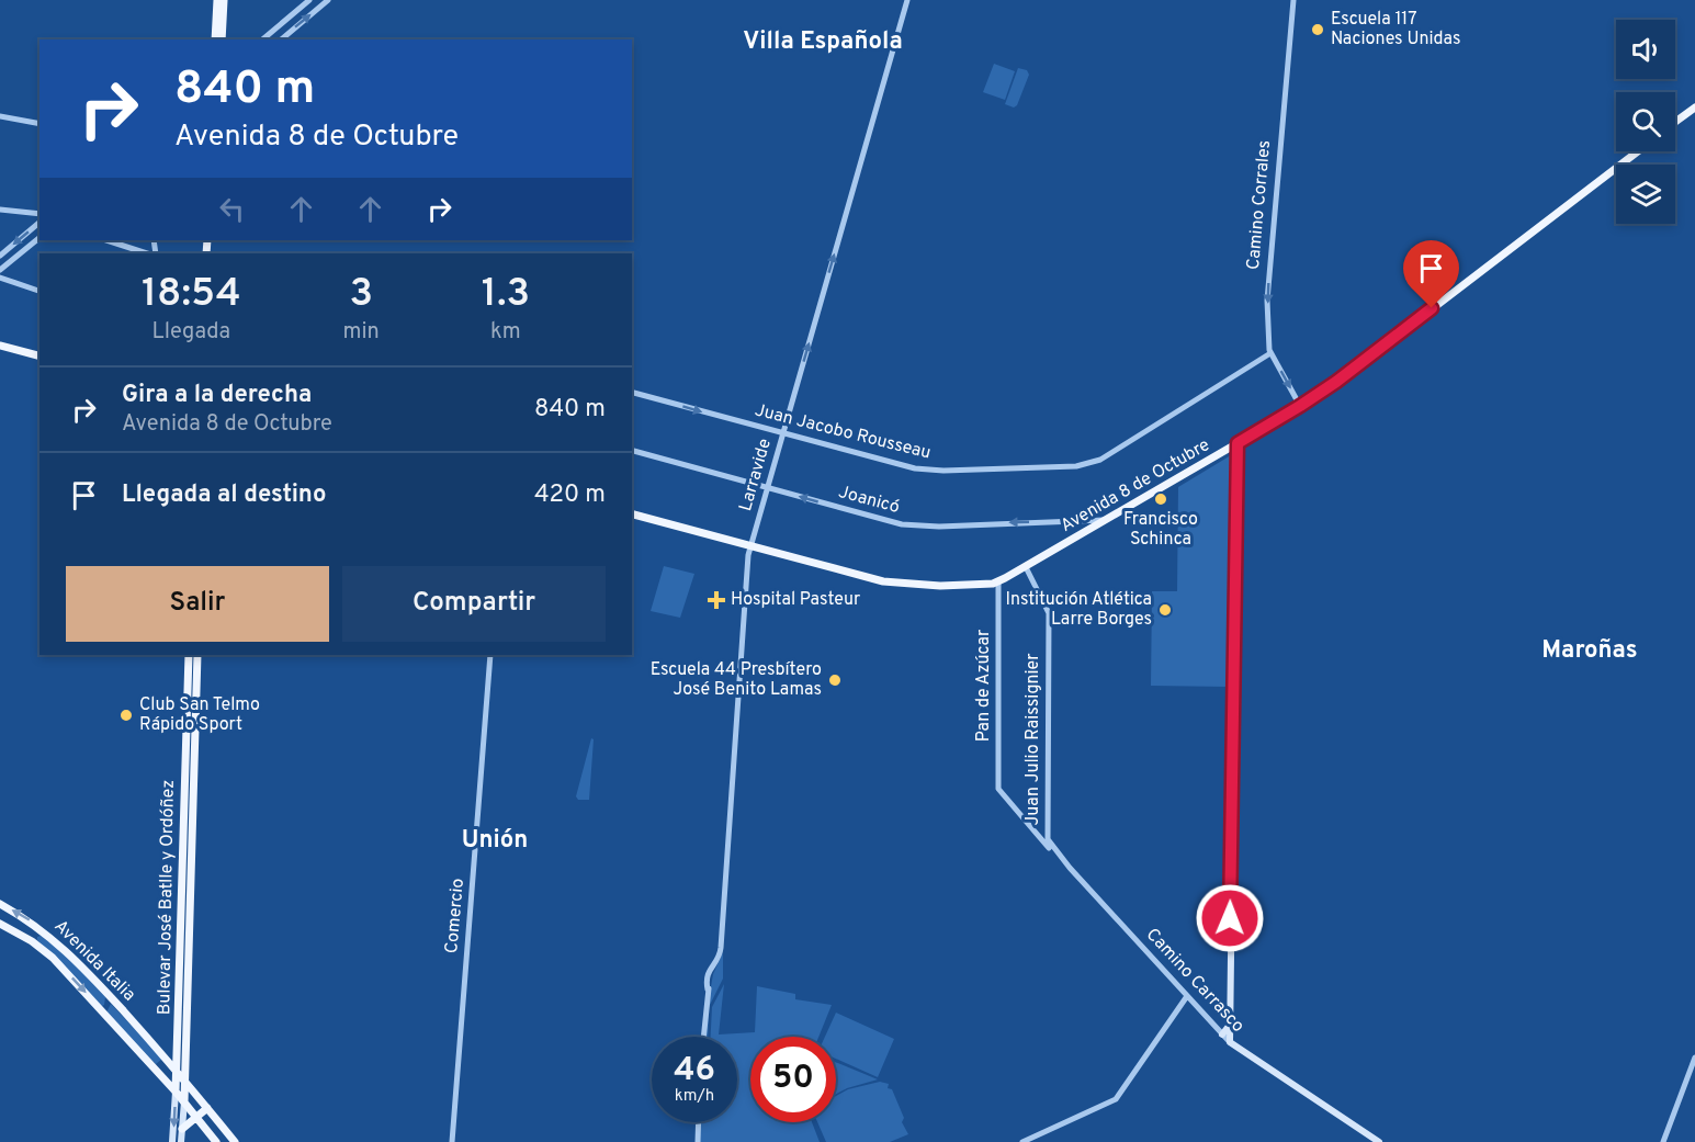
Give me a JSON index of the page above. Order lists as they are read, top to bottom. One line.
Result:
{"streets":{"main road":["Avenida 8 de Octubre","Bulevar José Batlle y Ordóñez","Avenida Italia","Camino Carrasco"],"street":["Camino Corrales","Juan Jacobo Rousseau","Larravide","Joanicó","Pan de Azúcar","Juan Julio Raissignier","Comercio"]},"crossings":[["Camino Corrales","Juan Jacobo Rousseau"],["Camino Corrales","Avenida 8 de Octubre"],["Juan Jacobo Rousseau","Larravide"],["Larravide","Avenida 8 de Octubre"],["Larravide","Joanicó"],["Avenida 8 de Octubre","Joanicó"],["Avenida 8 de Octubre","Pan de Azúcar"],["Avenida 8 de Octubre","Juan Julio Raissignier"],["Pan de Azúcar","Camino Carrasco"],["Juan Julio Raissignier","Camino Carrasco"],["Bulevar José Batlle y Ordóñez","Avenida Italia"]],"one_way":["Camino Corrales","Larravide","Joanicó"],"districts":["Villa Española","Maroñas","Unión"],"places":{"other":["Escuela 117 Naciones Unidas","Francisco Schinca","Institución Atlética Larre Borges","Escuela 44 Presbítero José Benito Lamas","Club San Telmo Rápido Sport"],"health":["Hospital Pasteur"]},"page":{"turn":["840 m","Avenida 8 de Octubre"],"eta":["18:54","Llegada","3","min","1.3","km"],"list":[{"name":"Gira a la derecha","note":"Avenida 8 de Octubre","value":"840 m"},{"name":"Llegada al destino","value":"420 m"}],"buttons":["Salir","Compartir"],"speed":"46 km/h","limit":"50"}}
